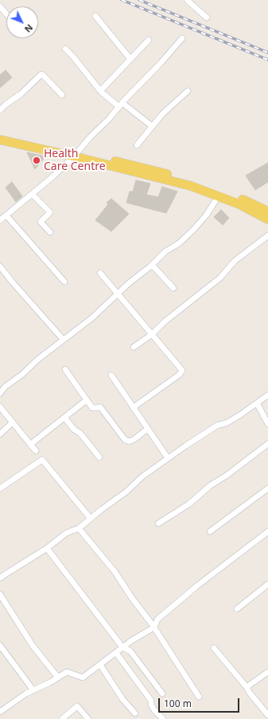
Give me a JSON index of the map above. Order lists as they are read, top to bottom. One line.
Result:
{"places":["Health Care Centre"],"scale_bar":"100 m","north":"bottom right"}
